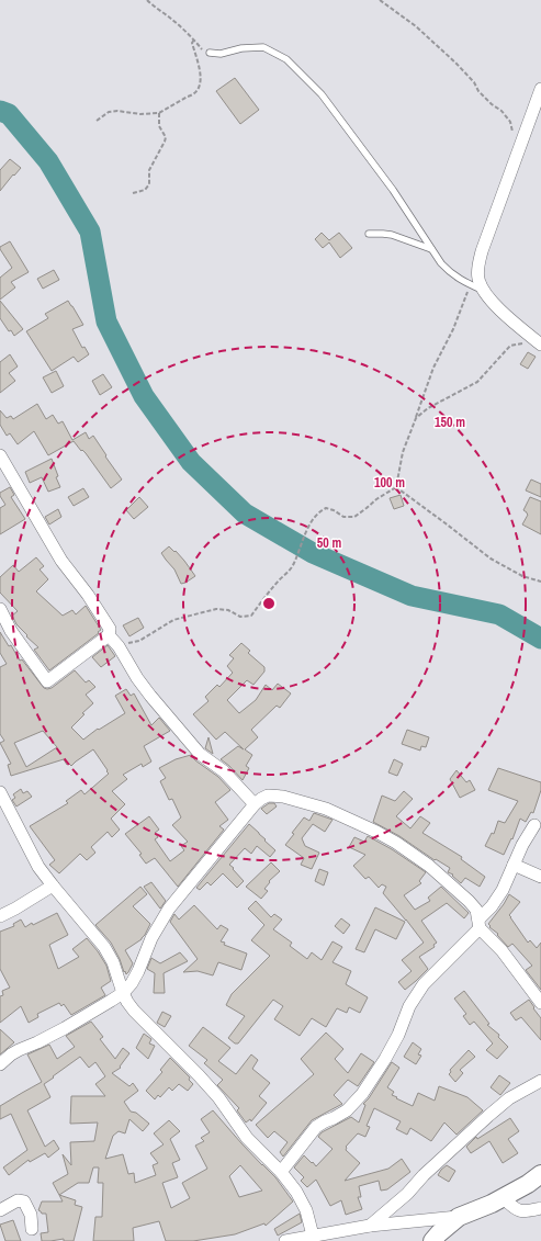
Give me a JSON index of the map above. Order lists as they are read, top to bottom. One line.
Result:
{"rings":["150 m","100 m","50 m"]}
